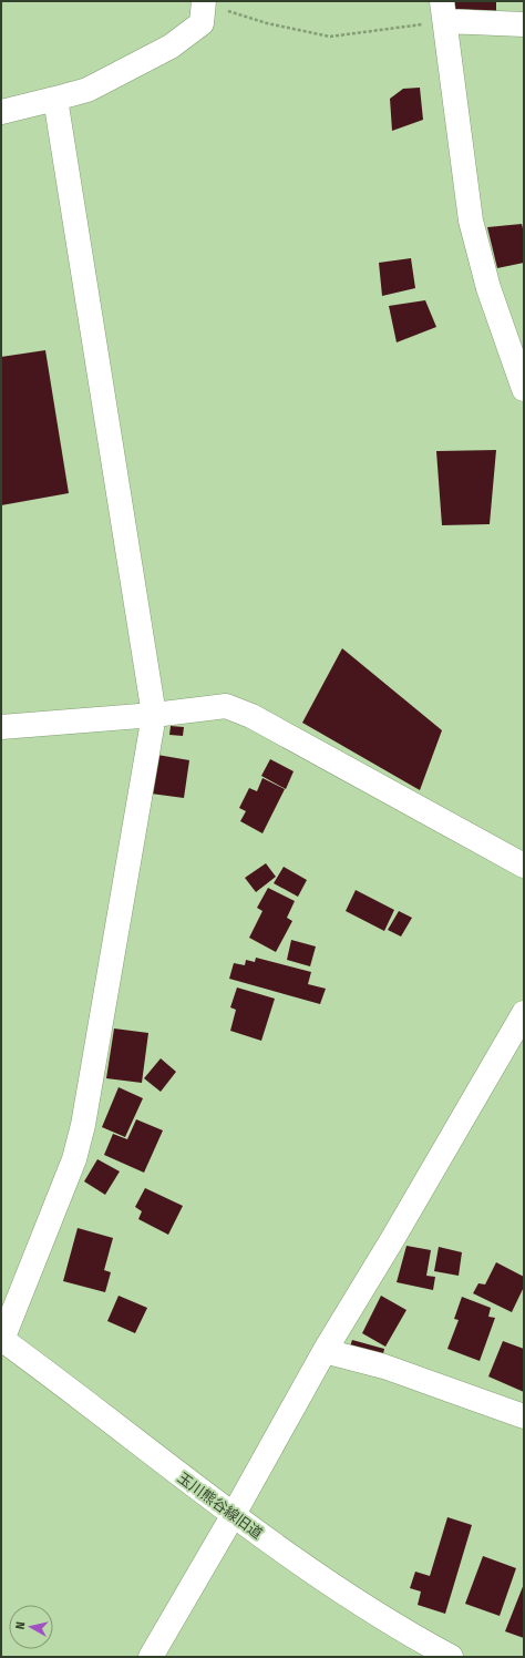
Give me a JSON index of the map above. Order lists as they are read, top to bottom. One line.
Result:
{"streets":{"street":["玉川熊谷線旧道"]},"north":"left"}
